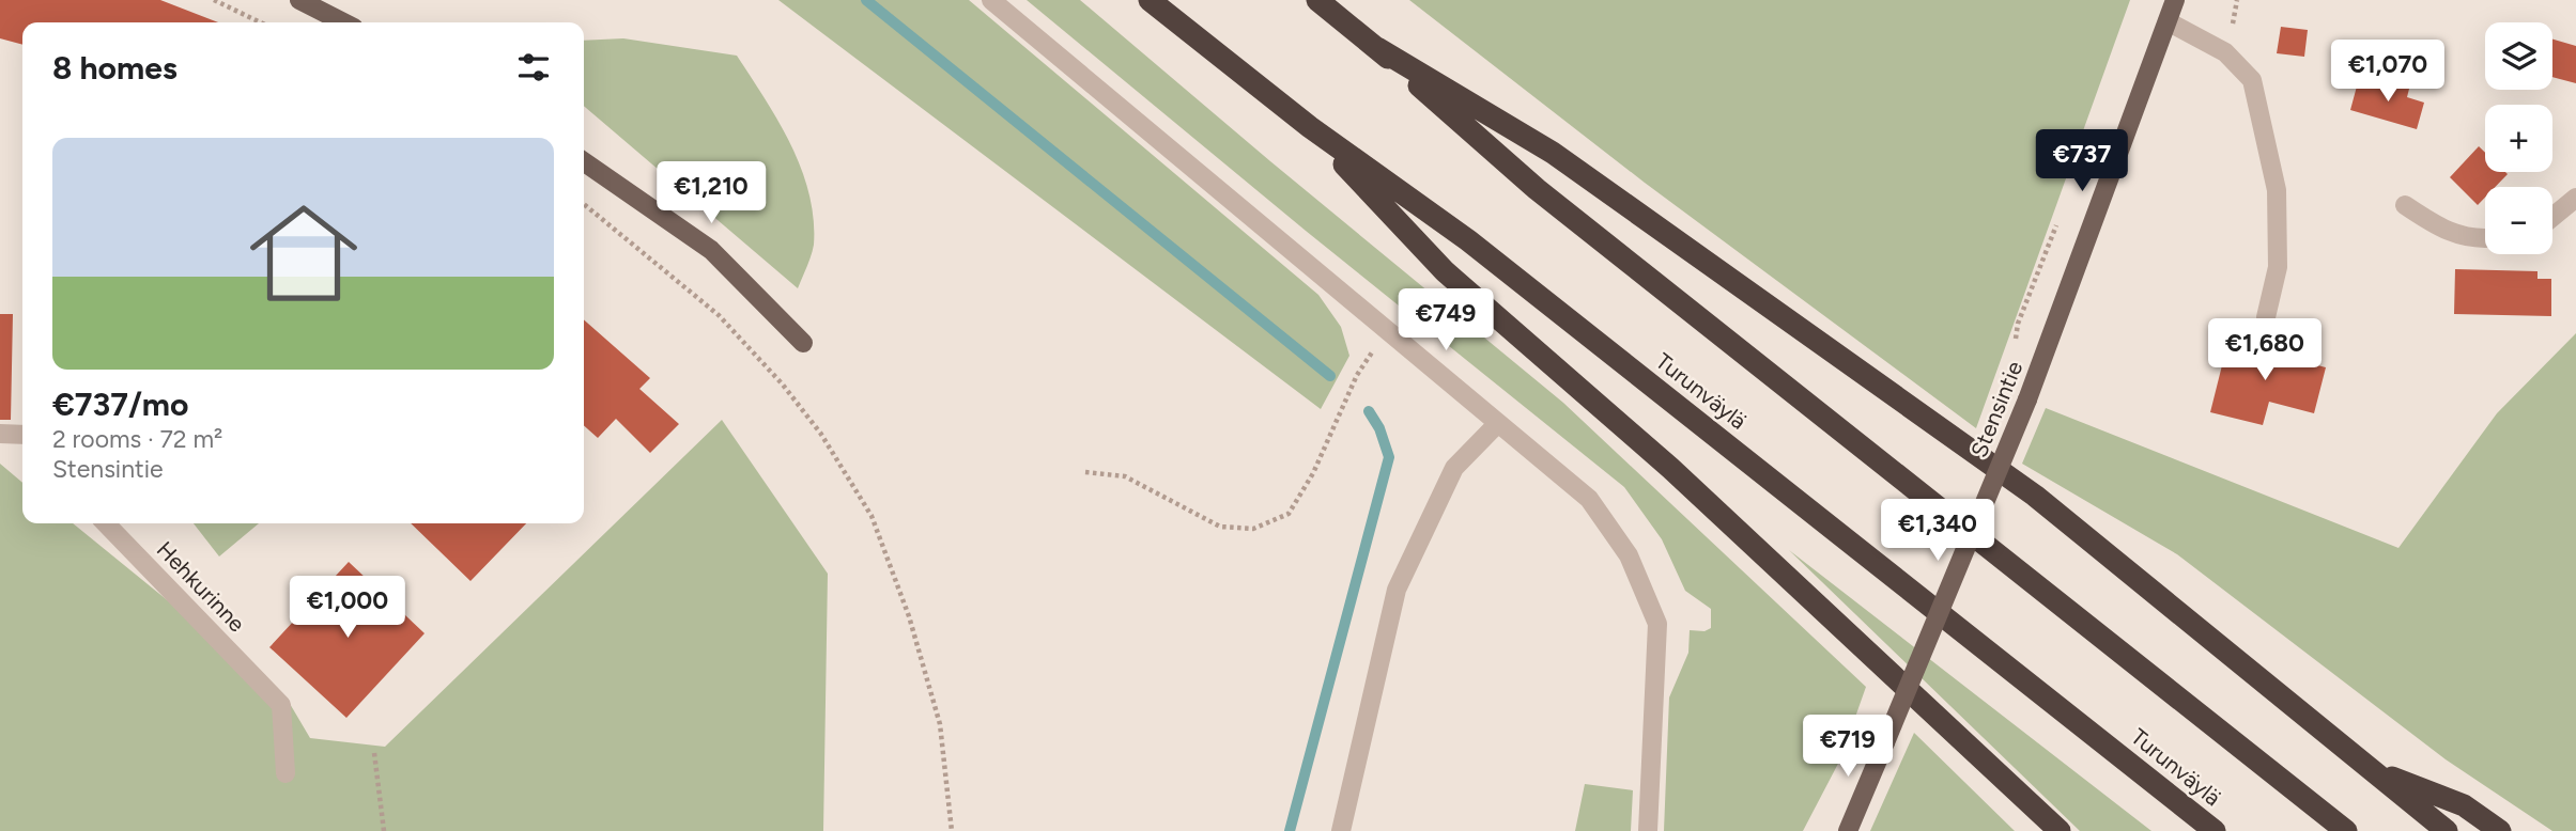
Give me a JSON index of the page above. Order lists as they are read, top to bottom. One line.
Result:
{"streets":{"highway":["Turunväylä"],"main road":["Stensintie"],"street":["Hehkurinne"]},"page":{"map_buttons":["+","−"],"heading":"8 homes","price":["€1,070","€737","€1,210","€749","€1,680","€1,340","€1,000","€719"],"list":[{"name":"€737/mo","note":"2 rooms · 72 m² · Stensintie"}]}}
